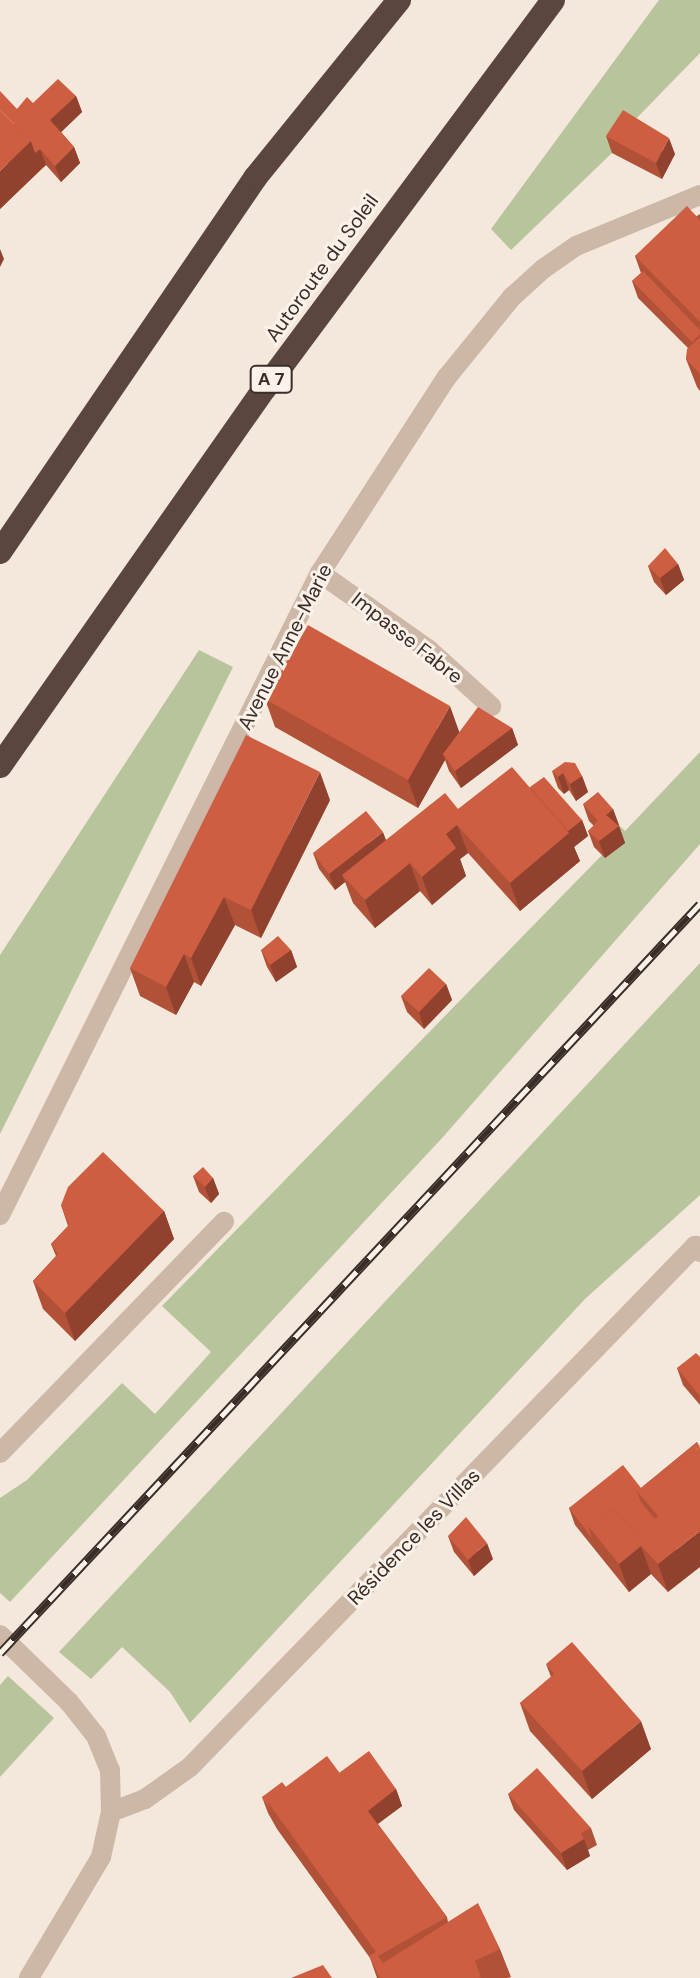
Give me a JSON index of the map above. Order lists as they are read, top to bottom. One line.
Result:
{"streets":{"highway":["Autoroute du Soleil","A 7"],"street":["Impasse Fabre","Avenue Anne-Marie","Résidence les Villas"]},"crossings":[["Impasse Fabre","Avenue Anne-Marie"]]}
